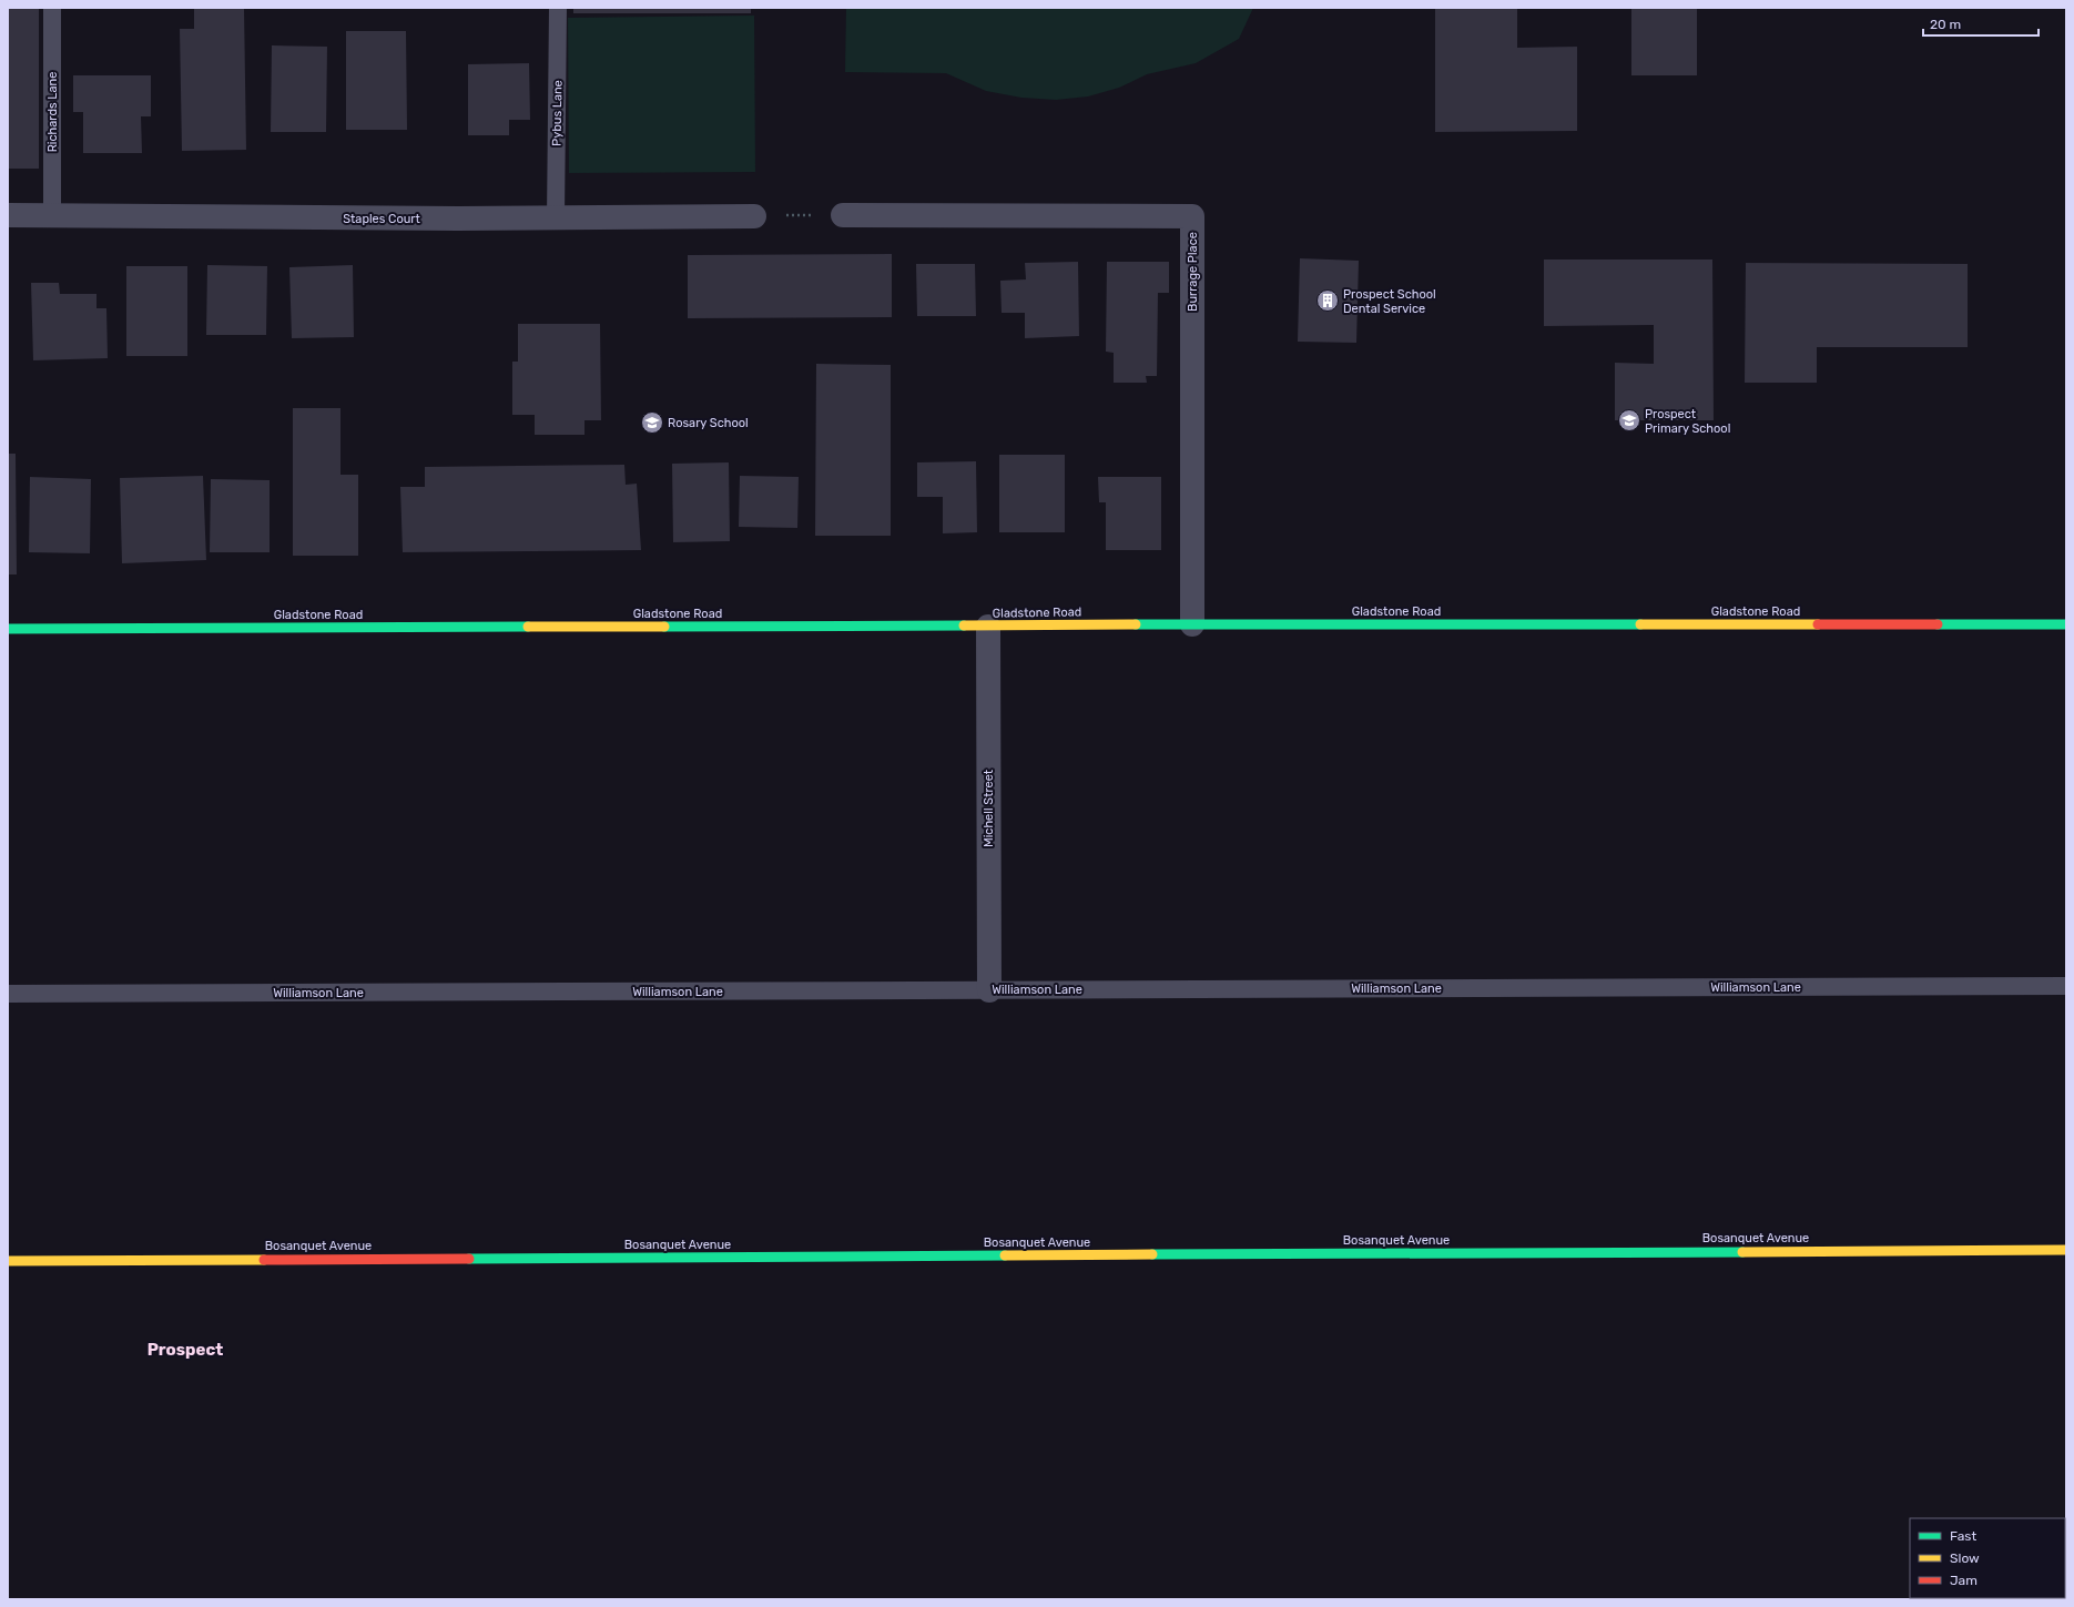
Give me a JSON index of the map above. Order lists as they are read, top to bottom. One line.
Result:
{"streets":{"street":["Staples Court","Burrage Place","Gladstone Road","Michell Street","Bosanquet Avenue"],"lane":["Richards Lane","Pybus Lane","Williamson Lane"]},"crossings":[["Richards Lane","Staples Court"],["Pybus Lane","Staples Court"],["Burrage Place","Gladstone Road"],["Gladstone Road","Michell Street"],["Michell Street","Williamson Lane"]],"districts":["Prospect"],"places":{"building":["Prospect School Dental Service"],"school or university":["Prospect Primary School","Rosary School"]},"legend":["Fast","Slow","Jam"],"scale_bar":"20 m"}
